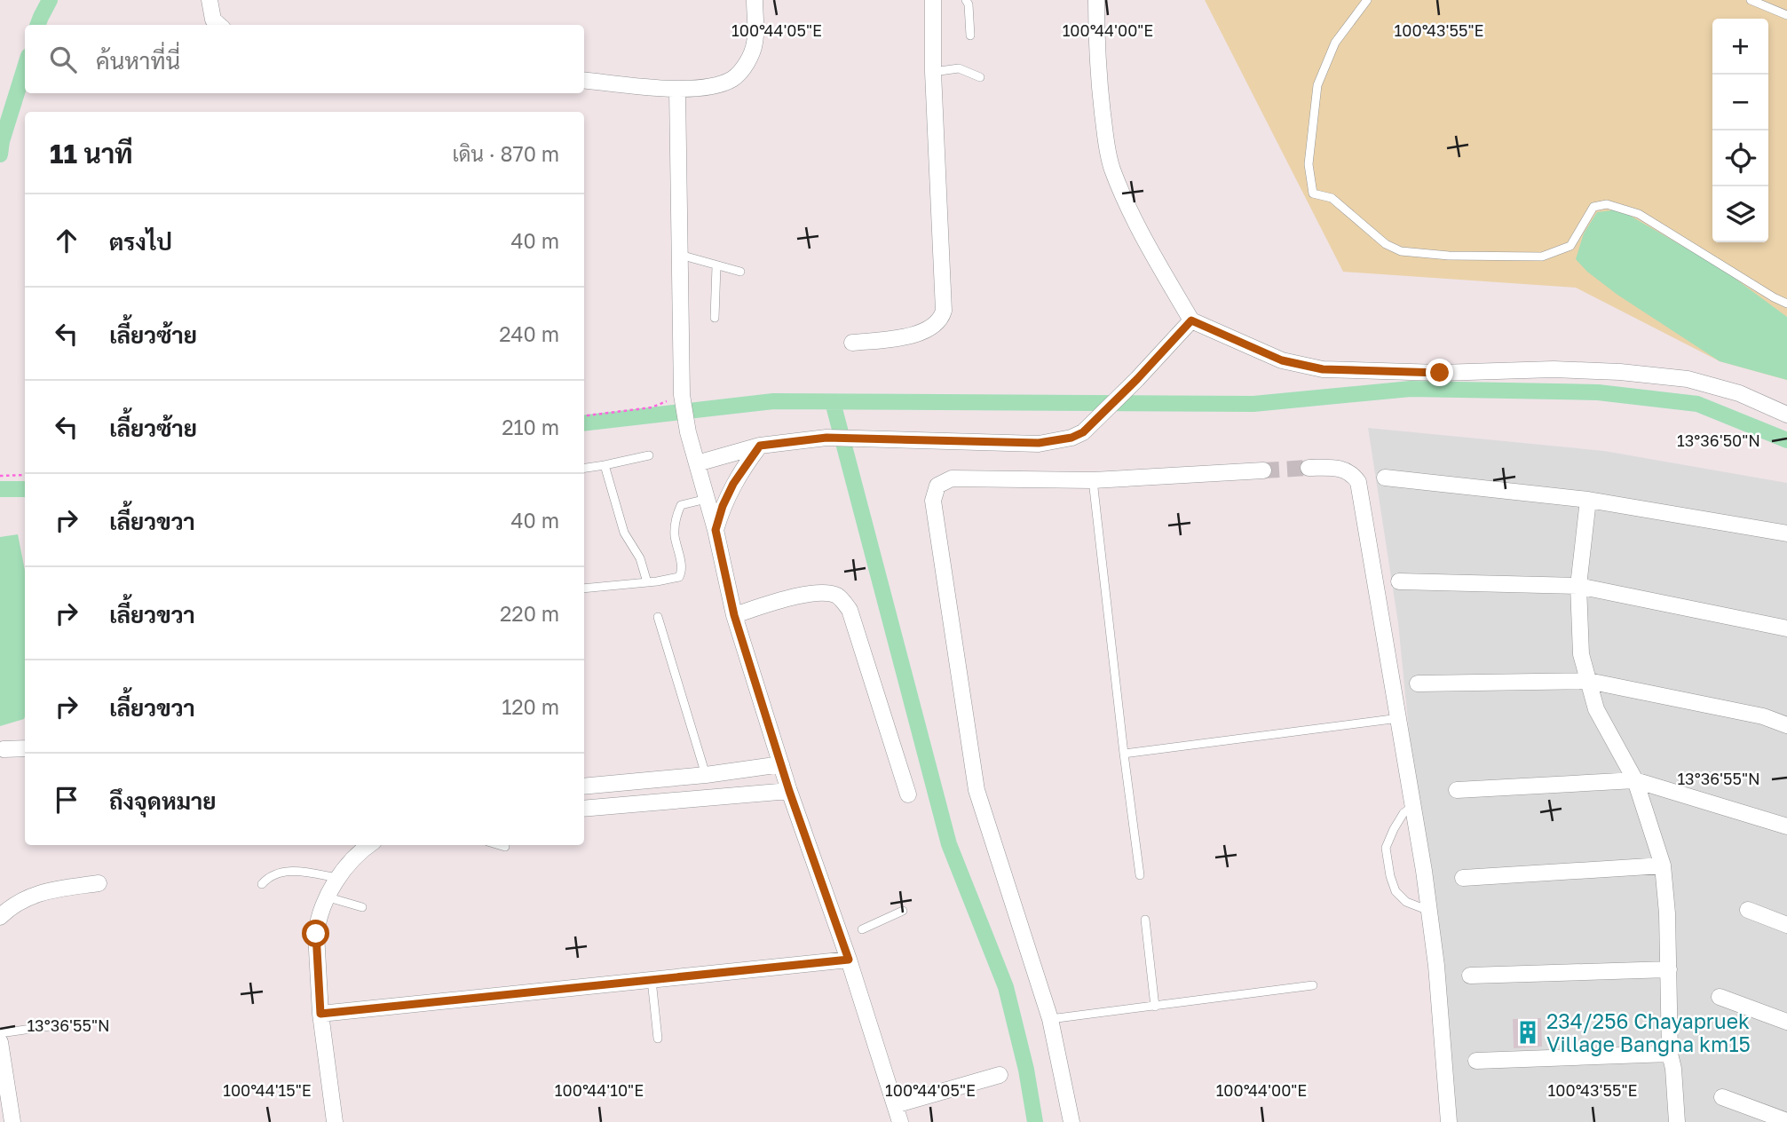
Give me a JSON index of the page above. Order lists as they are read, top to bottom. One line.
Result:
{"places":{"building":["234/256 Chayapruek Village Bangna km15"]},"page":{"map_buttons":["+","−"],"search":"ค้นหาที่นี่","heading":["11 นาที","เดิน · 870 m"],"list":[["ตรงไป","40 m"],["เลี้ยวซ้าย","240 m"],["เลี้ยวซ้าย","210 m"],["เลี้ยวขวา","40 m"],["เลี้ยวขวา","220 m"],["เลี้ยวขวา","120 m"],"ถึงจุดหมาย"]},"coordinates":["100°44'05\"E","100°44'00\"E","100°43'55\"E","13°36'50\"N","13°36'55\"N","100°44'15\"E","100°44'10\"E"]}
